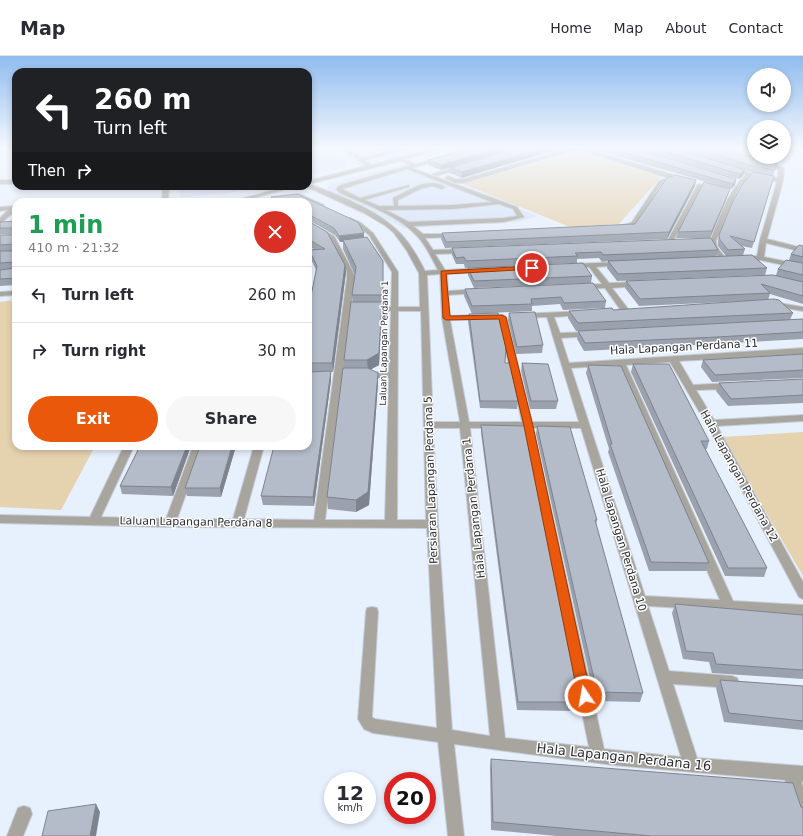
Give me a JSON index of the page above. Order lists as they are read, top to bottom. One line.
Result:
{"streets":{"street":["Laluan Lapangan Perdana 1","Hala Lapangan Perdana 11","Hala Lapangan Perdana 12","Persiaran Lapangan Perdana 5","Hala Lapangan Perdana 1","Laluan Lapangan Perdana 8","Hala Lapangan Perdana 10","Hala Lapangan Perdana 16"]},"crossings":[["Laluan Lapangan Perdana 1","Laluan Lapangan Perdana 8"],["Hala Lapangan Perdana 11","Hala Lapangan Perdana 12"],["Hala Lapangan Perdana 11","Hala Lapangan Perdana 10"],["Persiaran Lapangan Perdana 5","Laluan Lapangan Perdana 8"],["Persiaran Lapangan Perdana 5","Hala Lapangan Perdana 16"],["Hala Lapangan Perdana 1","Hala Lapangan Perdana 16"],["Hala Lapangan Perdana 10","Hala Lapangan Perdana 16"]],"page":{"header":"Map","nav":["Home","Map","About","Contact"],"turn":["260 m","Turn left"],"then":"Then","heading":["1 min","410 m · 21:32"],"list":[{"name":"Turn left","value":"260 m"},{"name":"Turn right","value":"30 m"}],"buttons":["Exit","Share"],"speed":"12 km/h","limit":"20"}}
